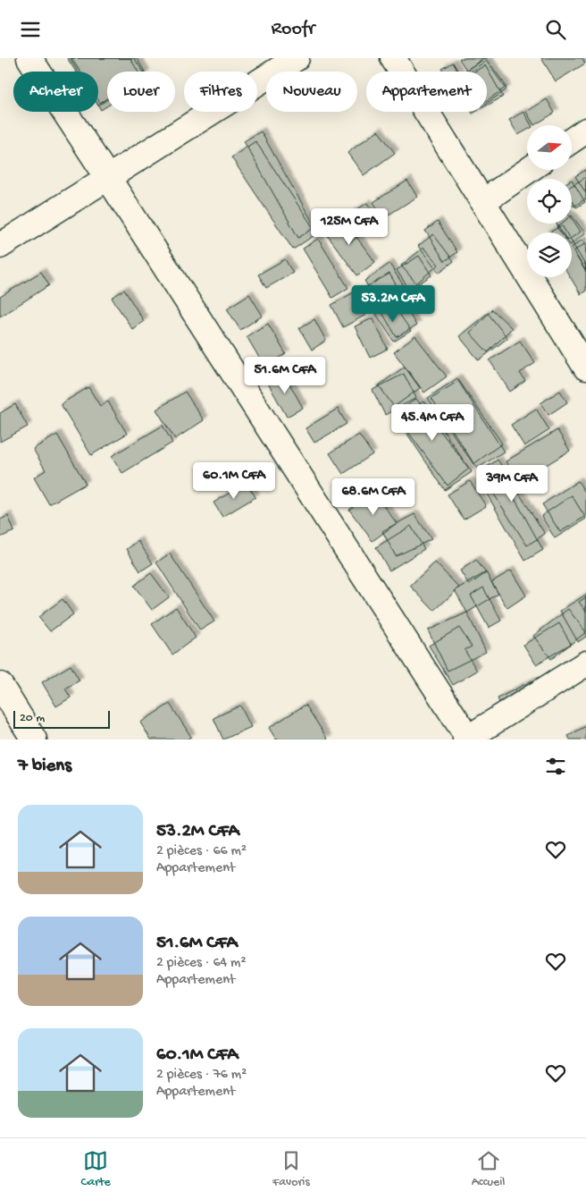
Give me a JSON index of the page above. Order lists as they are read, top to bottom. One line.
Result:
{"scale_bar":"20 m","north":"right","page":{"header":"Roofr","chip":["Acheter","Louer","Filtres","Nouveau","Appartement"],"price":["125M CFA","53.2M CFA","51.6M CFA","45.4M CFA","60.1M CFA","39M CFA","68.6M CFA"],"scale":"20 m","heading":"7 biens","list":[{"name":"53.2M CFA","note":"2 pièces · 66 m² · Appartement"},{"name":"51.6M CFA","note":"2 pièces · 64 m² · Appartement"},{"name":"60.1M CFA","note":"2 pièces · 76 m² · Appartement"}],"tabs":["Carte","Favoris","Accueil"]}}
